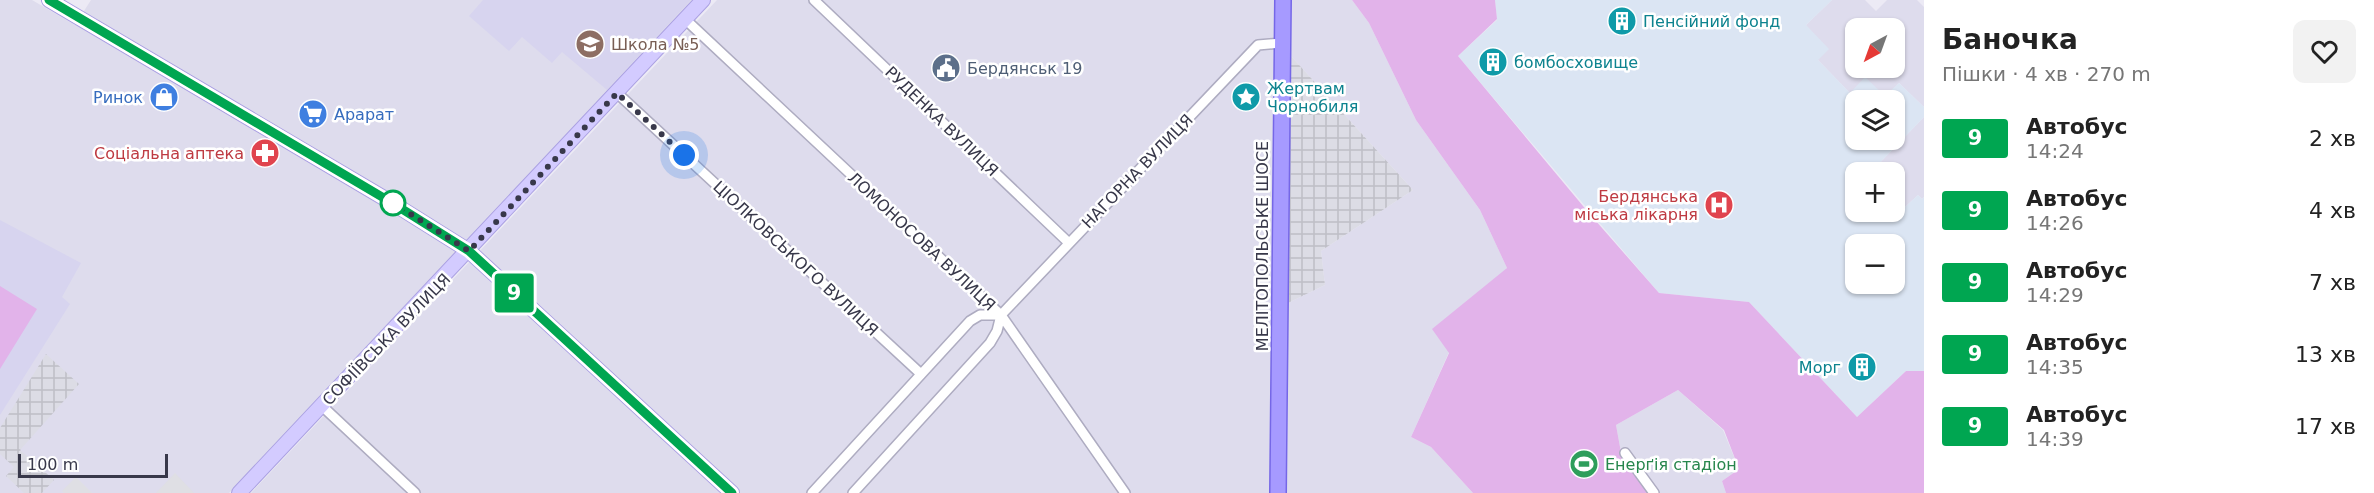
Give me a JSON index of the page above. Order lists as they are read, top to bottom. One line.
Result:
{"streets":{"main road":["МЕЛІТОПОЛЬСЬКЕ ШОСЕ","СОФІЇВСЬКА ВУЛИЦЯ"],"street":["РУДЕНКА ВУЛИЦЯ","НАГОРНА ВУЛИЦЯ","ЛОМОНОСОВА ВУЛИЦЯ","ЦІОЛКОВСЬКОГО ВУЛИЦЯ"]},"crossings":[["РУДЕНКА ВУЛИЦЯ","НАГОРНА ВУЛИЦЯ"],["НАГОРНА ВУЛИЦЯ","ЛОМОНОСОВА ВУЛИЦЯ"],["НАГОРНА ВУЛИЦЯ","МЕЛІТОПОЛЬСЬКЕ ШОСЕ"],["ЛОМОНОСОВА ВУЛИЦЯ","СОФІЇВСЬКА ВУЛИЦЯ"],["ЦІОЛКОВСЬКОГО ВУЛИЦЯ","СОФІЇВСЬКА ВУЛИЦЯ"]],"places":{"building":["Пенсійний фонд","бомбосховище","Морг"],"school or university":["Школа №5"],"public building":["Бердянськ 19"],"shop":["Ринок"],"place":["Жертвам Чорнобиля"],"supermarket":["Арарат"],"pharmacy":["Соціальна аптека"],"hospital":["Бердянська міська лікарня"],"sports":["Енерґія стадіон"]},"lines":["bus line 9"],"scale_bar":"100 m","north":"bottom left","page":{"on_map":"9","heading":["Баночка","Пішки · 4 хв · 270 m"],"map_buttons":["+","−"],"list":[{"mark":"9","name":"Автобус","note":"14:24","value":"2 хв"},{"mark":"9","name":"Автобус","note":"14:26","value":"4 хв"},{"mark":"9","name":"Автобус","note":"14:29","value":"7 хв"},{"mark":"9","name":"Автобус","note":"14:35","value":"13 хв"},{"mark":"9","name":"Автобус","note":"14:39","value":"17 хв"}],"scale":"100 m"}}
